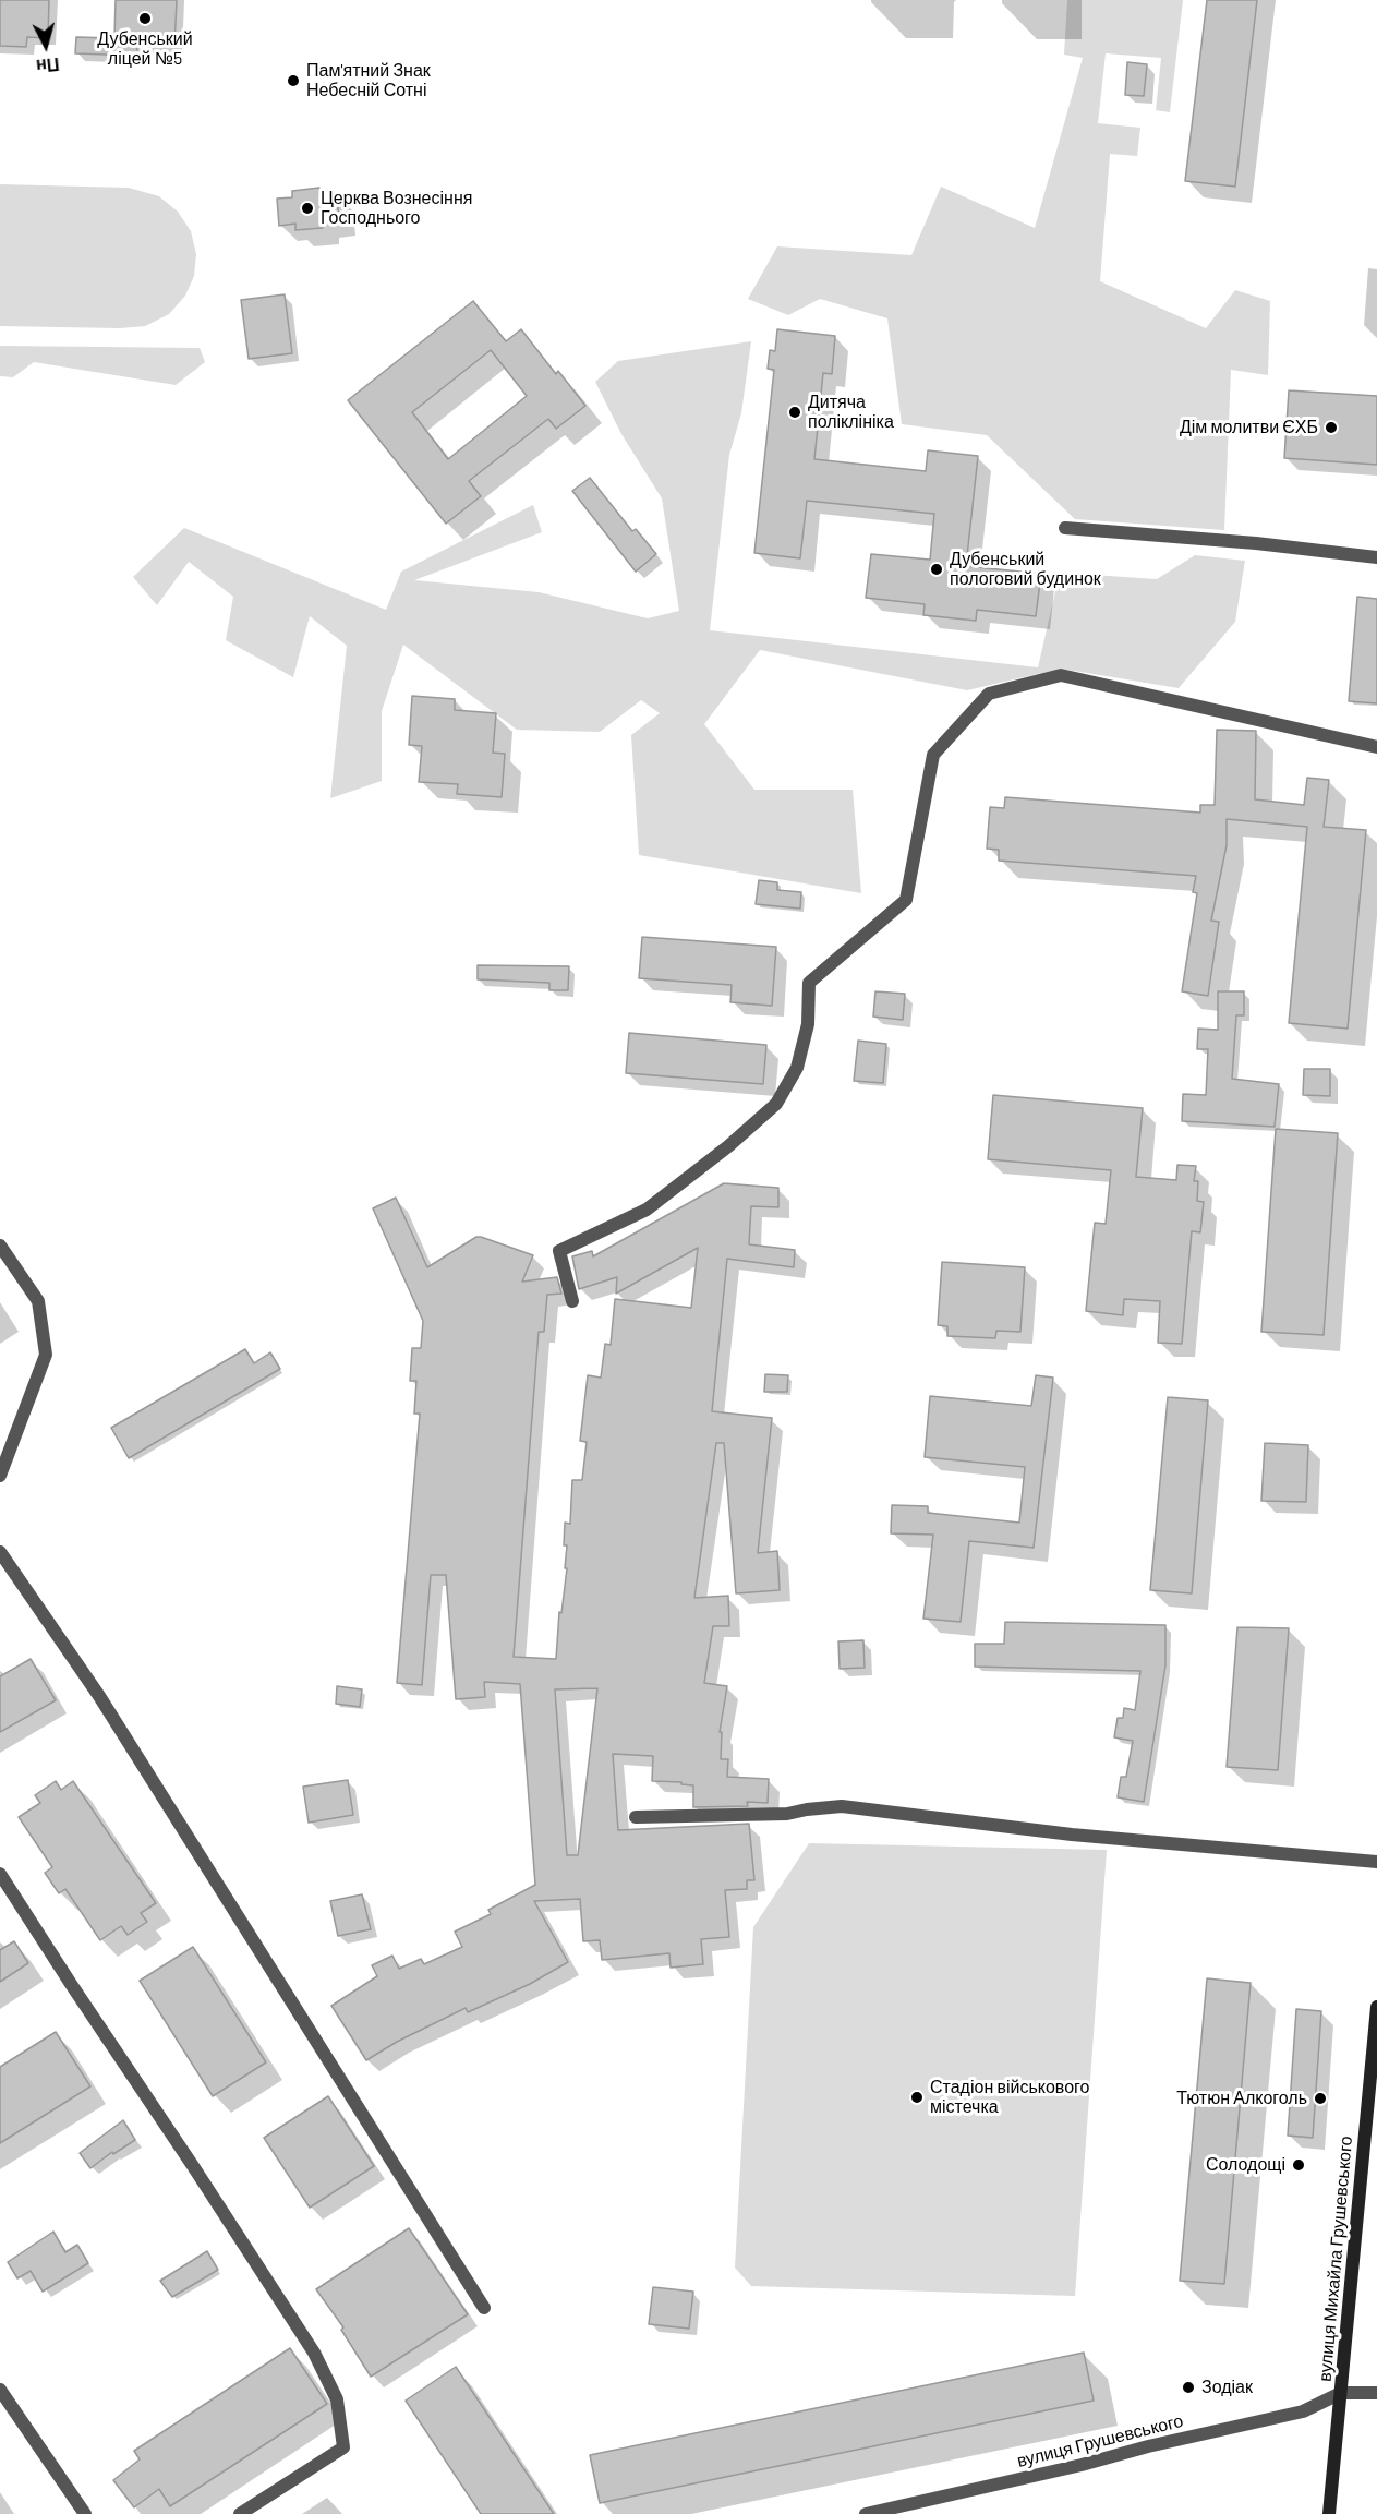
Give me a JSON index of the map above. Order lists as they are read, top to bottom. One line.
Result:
{"streets":{"main road":["вулиця Михайла Грушевського"],"street":["вулиця Грушевського"]},"crossings":[["вулиця Михайла Грушевського","вулиця Грушевського"]],"places":["Дубенський ліцей №5","Пам'ятний Знак Небесній Сотні","Церква Вознесіння Господнього","Дитяча поліклініка","Дім молитви ЄХБ","Дубенський пологовий будинок","Стадіон військового містечка","Тютюн Алкоголь","Солодощі","Зодіак"],"north":"bottom"}
